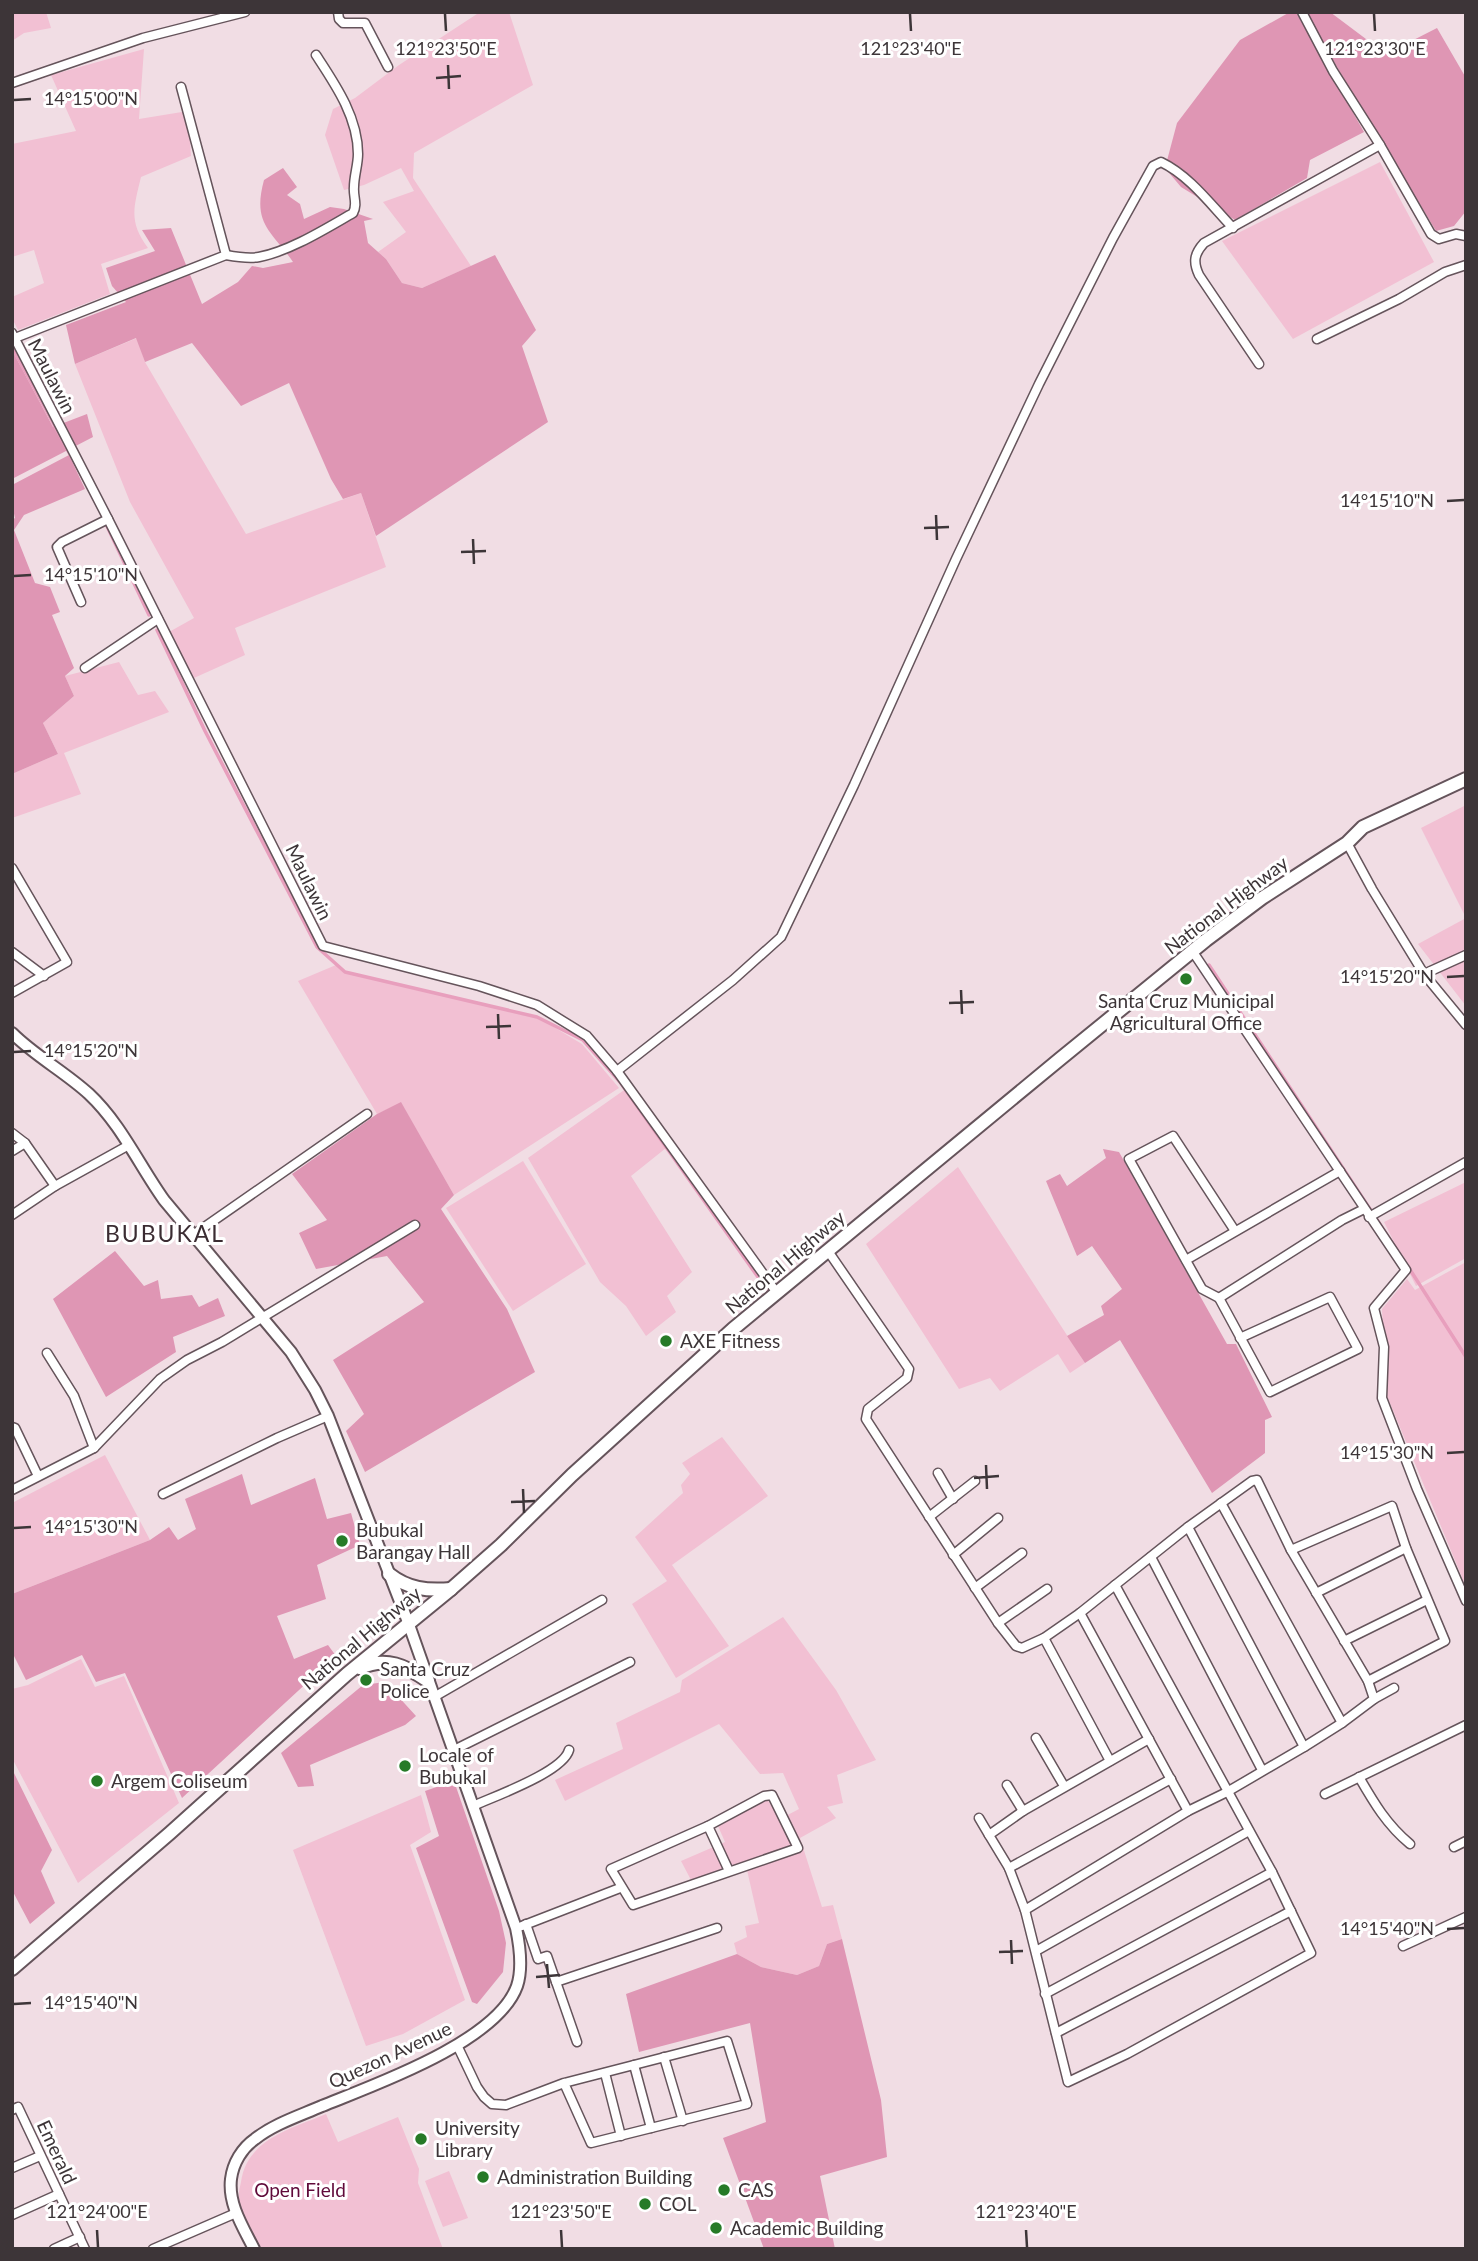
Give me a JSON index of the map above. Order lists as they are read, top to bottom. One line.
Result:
{"streets":{"main road":["National Highway","Quezon Avenue"],"street":["Maulawin","Emerald"]},"crossings":[["Maulawin","National Highway"],["National Highway","Quezon Avenue"]],"districts":["BUBUKAL"],"parks":["Open Field"],"places":["Santa Cruz Municipal Agricultural Office","AXE Fitness","Bubukal Barangay Hall","Santa Cruz Police","Locale of Bubukal","Argem Coliseum","University Library","Administration Building","CAS","COL","Academic Building"],"coordinates":["121°23'50\"E","121°23'40\"E","121°23'30\"E","14°15'00\"N","14°15'10\"N","14°15'20\"N","14°15'30\"N","14°15'40\"N","121°24'00\"E"]}
